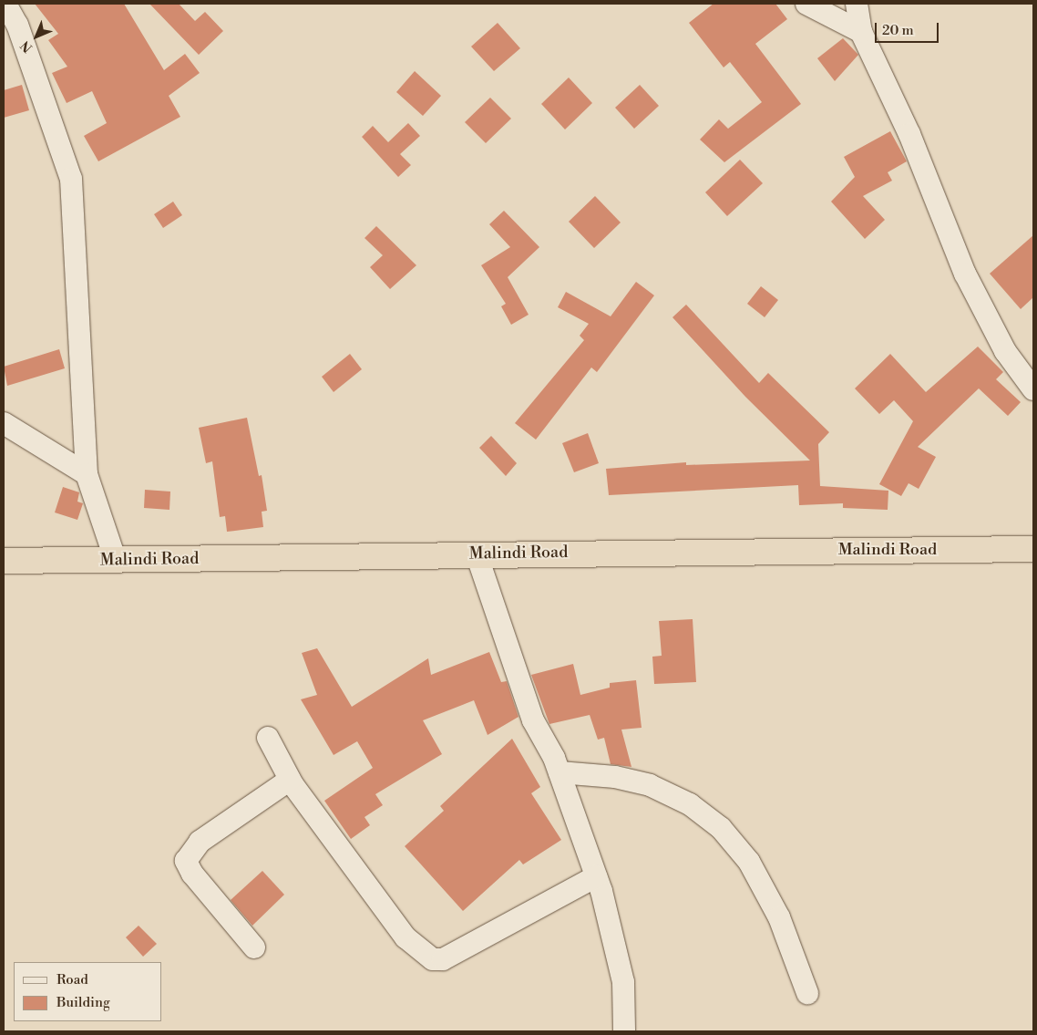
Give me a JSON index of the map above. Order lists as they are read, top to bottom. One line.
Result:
{"streets":{"highway":["Malindi Road"]},"legend":["Road","Building"],"scale_bar":"20 m","north":"bottom left"}
